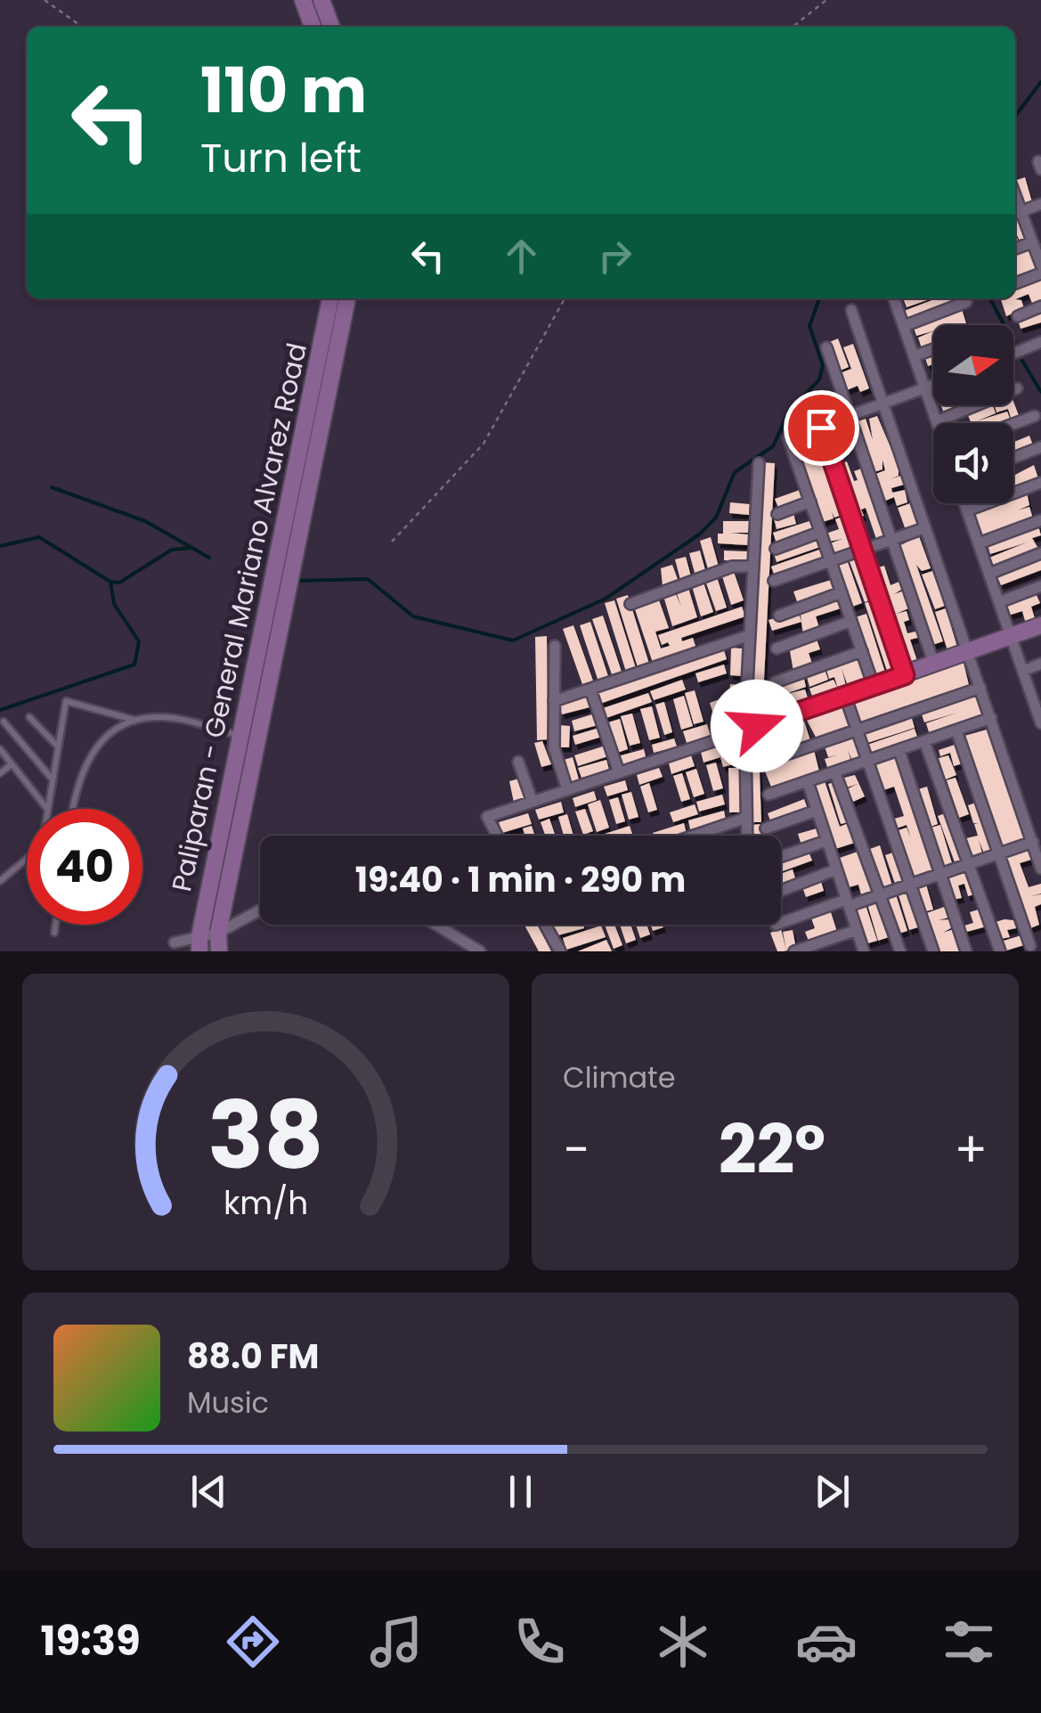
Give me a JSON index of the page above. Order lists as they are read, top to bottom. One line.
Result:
{"streets":{"street":["Paliparan - General Mariano Alvarez Road"]},"north":"right","page":{"turn":["110 m","Turn left"],"limit":"40","trip":"19:40 · 1 min · 290 m","tile":"Climate","heat":["−","22°","+"],"song":["88.0 FM","Music"],"tabs":"19:39","gauge":["38","km/h"]}}
